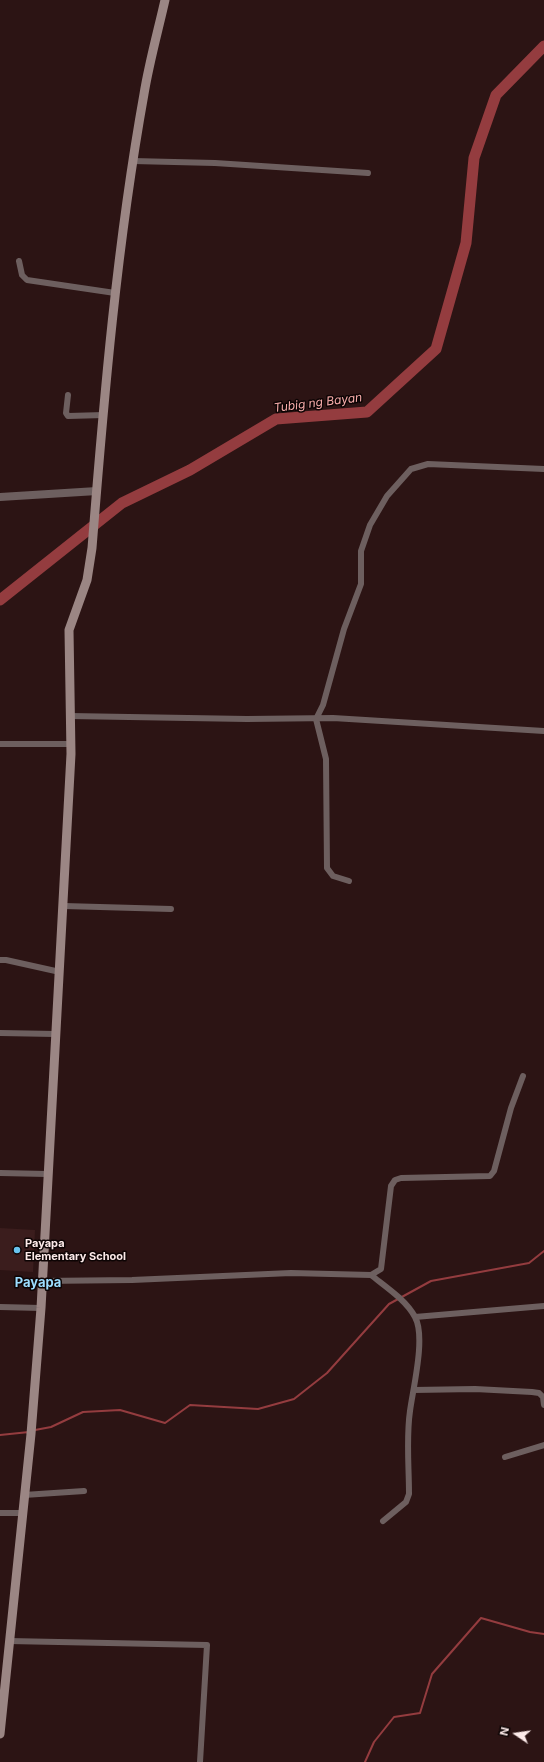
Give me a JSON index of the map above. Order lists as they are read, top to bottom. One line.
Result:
{"districts":["Payapa"],"water":["Tubig ng Bayan"],"places":["Payapa Elementary School"],"north":"left"}
